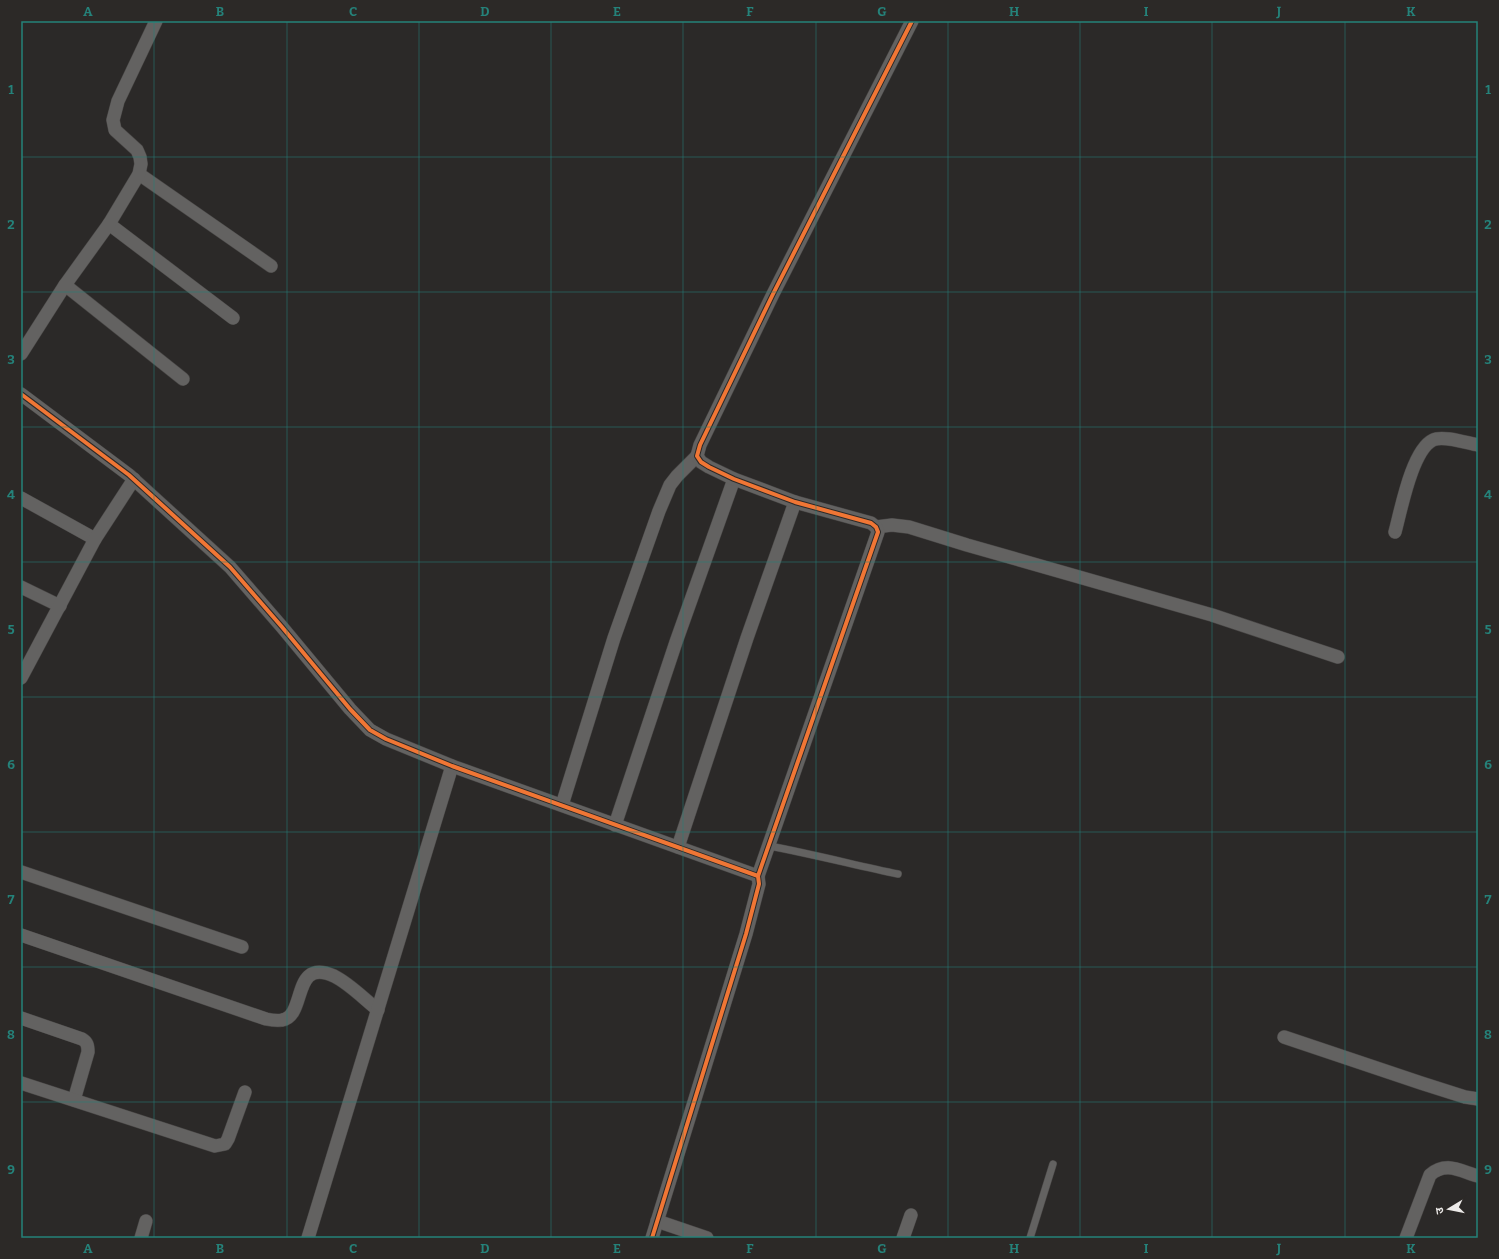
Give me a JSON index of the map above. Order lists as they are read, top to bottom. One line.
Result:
{"north":"left","grid":{"columns":["A","B","C","D","E","F","G","H","I","J","K"],"rows":["1","2","3","4","5","6","7","8","9"]}}
